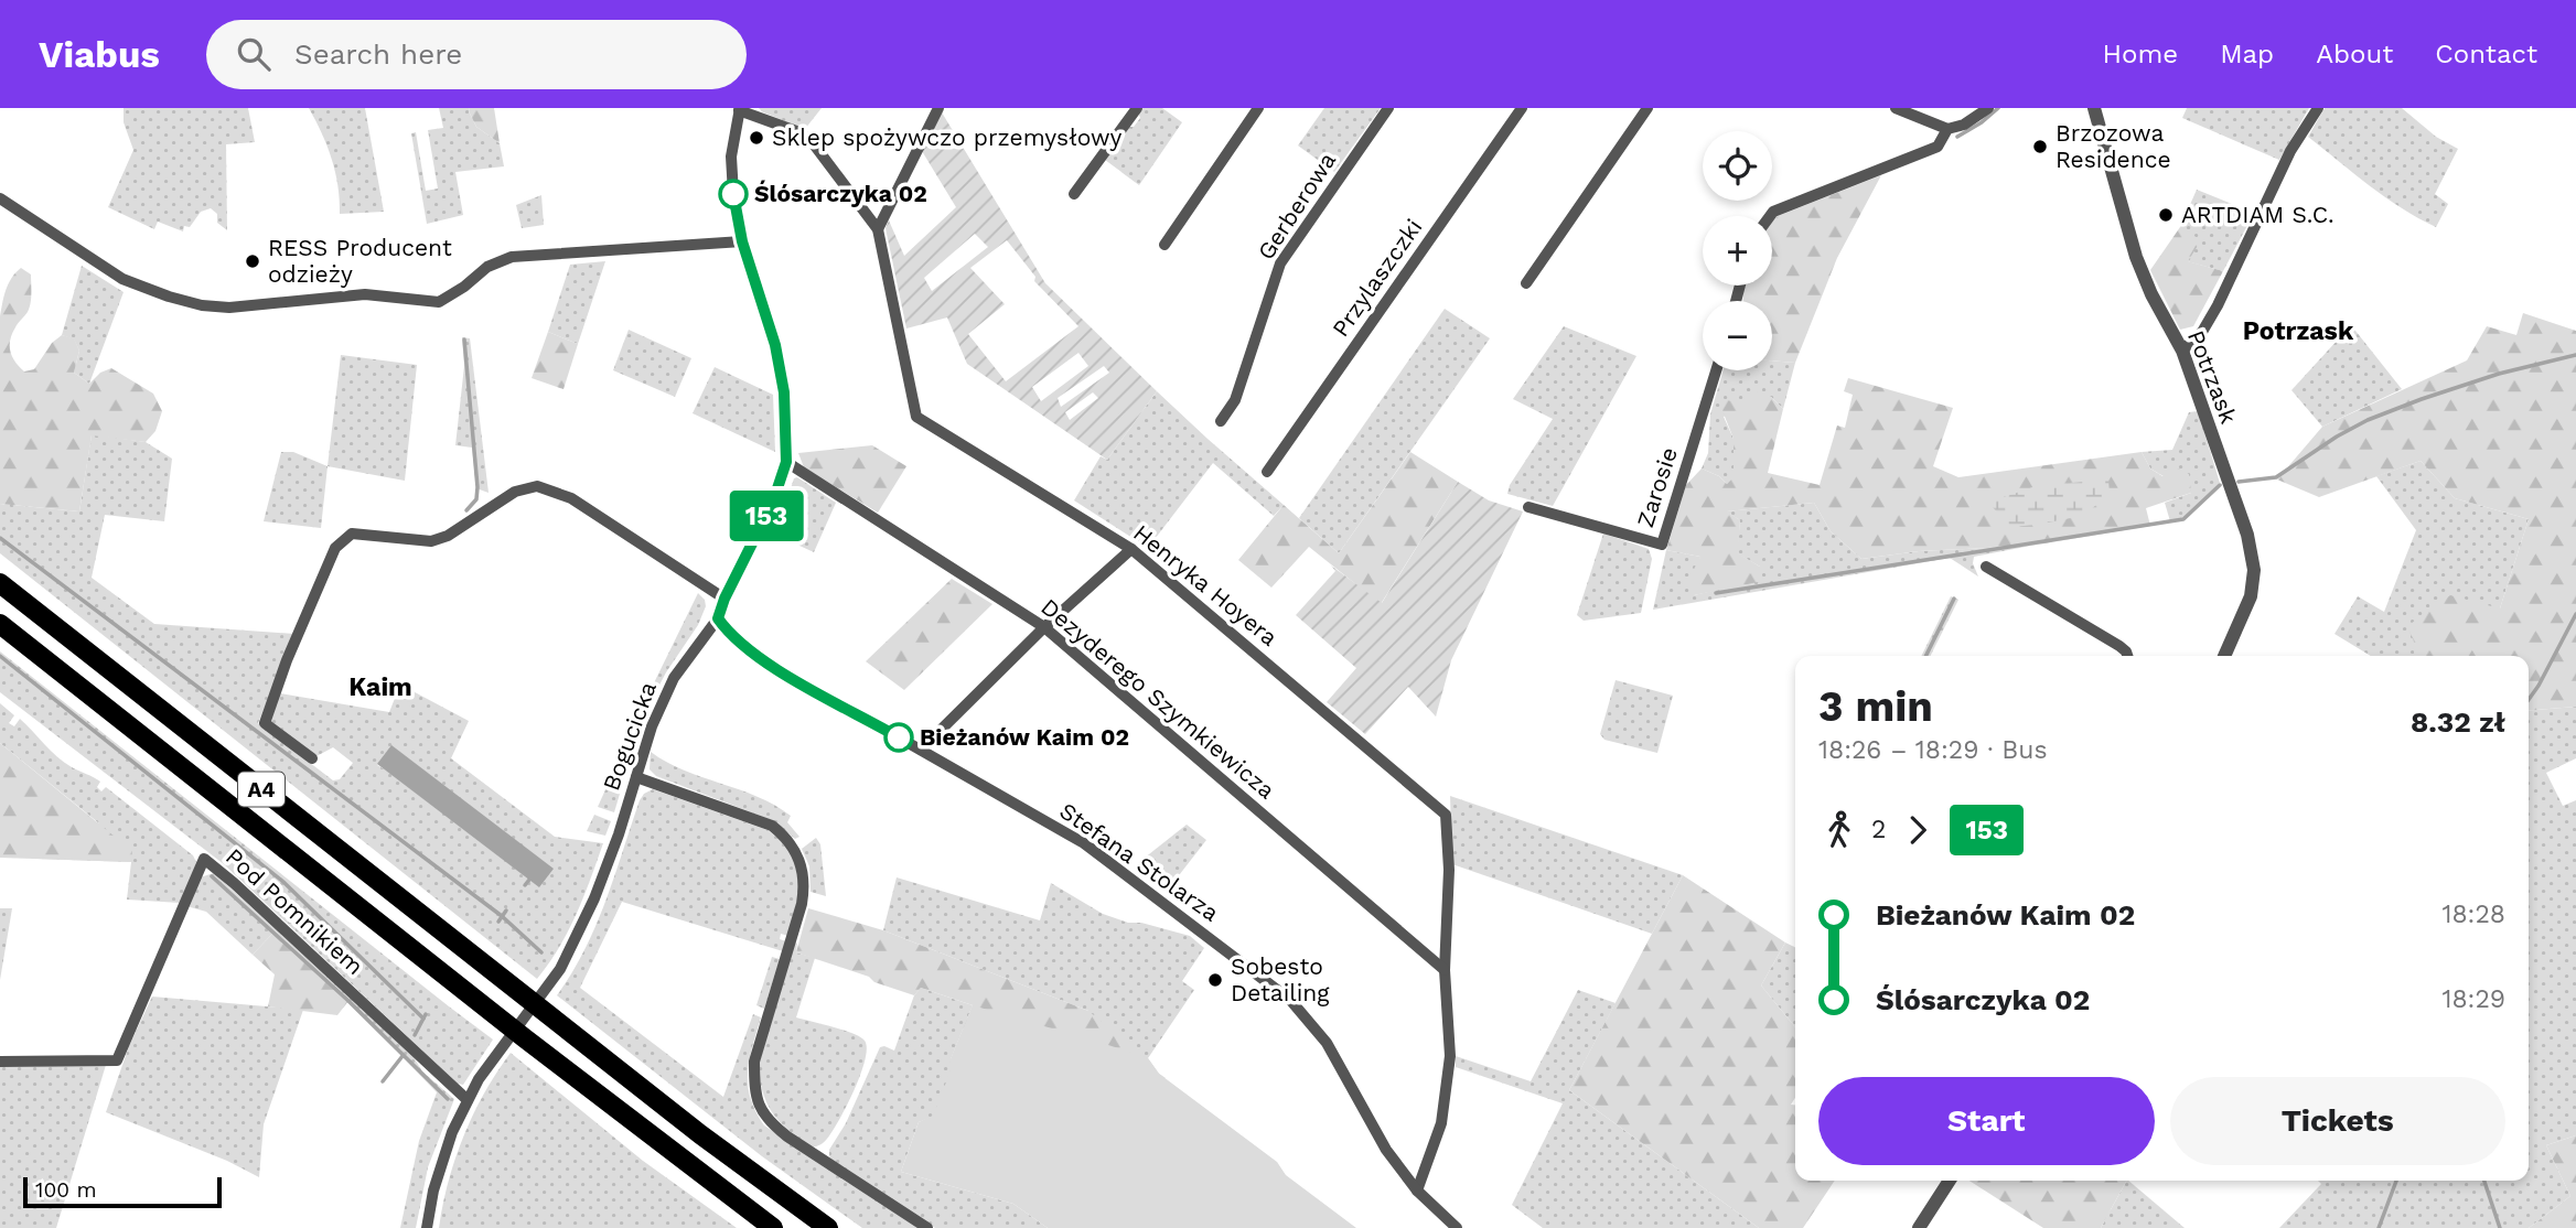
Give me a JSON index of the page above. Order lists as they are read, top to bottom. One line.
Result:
{"streets":{"highway":["A4"],"street":["Gerberowa","Przylaszczki","Potrzask","Zarosie","Henryka Hoyera","Dezyderego Szymkiewicza","Bogucicka","Stefana Stolarza","Pod Pomnikiem"]},"crossings":[["Henryka Hoyera","Dezyderego Szymkiewicza"],["Henryka Hoyera","Bogucicka"],["Henryka Hoyera","Stefana Stolarza"],["Dezyderego Szymkiewicza","Bogucicka"],["Bogucicka","Stefana Stolarza"],["Bogucicka","Pod Pomnikiem"]],"districts":["Potrzask","Kaim"],"places":["Sklep spożywczo przemysłowy","Brzozowa Residence","Ślósarczyka 02","ARTDIAM S.C.","RESS Producent odzieży","Bieżanów Kaim 02","Sobesto Detailing"],"lines":["bus line 153"],"scale_bar":"100 m","page":{"header":"Viabus","search":"Search here","nav":["Home","Map","About","Contact"],"on_map":"153","map_buttons":["+","−"],"heading":["3 min","18:26 – 18:29 · Bus","8.32 zł"],"legs":["2","153"],"list":[{"name":"Bieżanów Kaim 02","value":"18:28"},{"name":"Ślósarczyka 02","value":"18:29"}],"buttons":["Start","Tickets"],"scale":"100 m"}}
